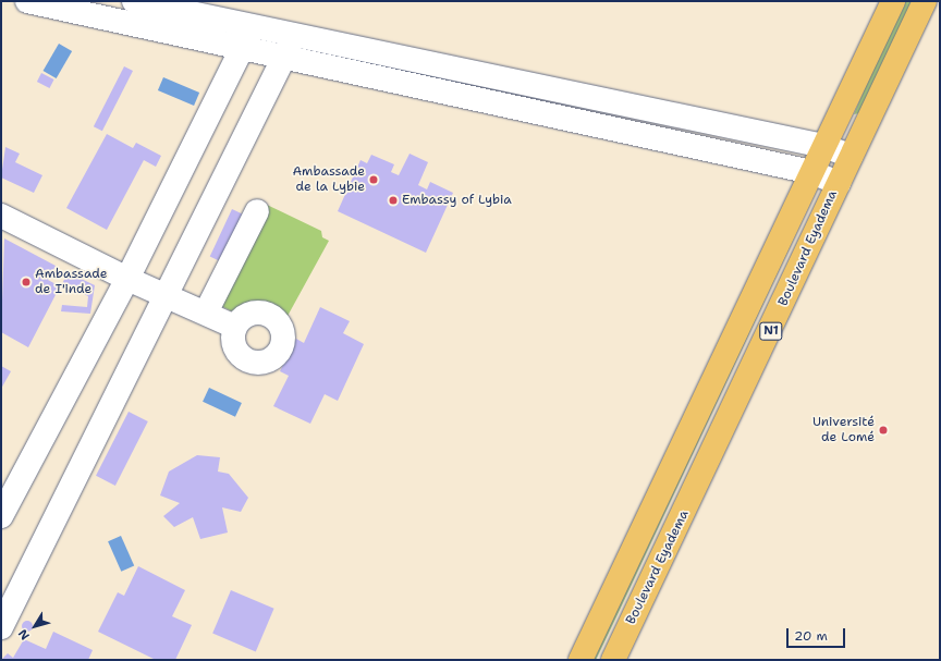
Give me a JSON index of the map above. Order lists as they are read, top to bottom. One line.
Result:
{"streets":{"highway":["Boulevard Eyadema","N1"]},"places":["Ambassade de la Lybie","Embassy of Lybia","Ambassade de I'inde","Université de Lomé"],"scale_bar":"20 m","north":"bottom left"}
